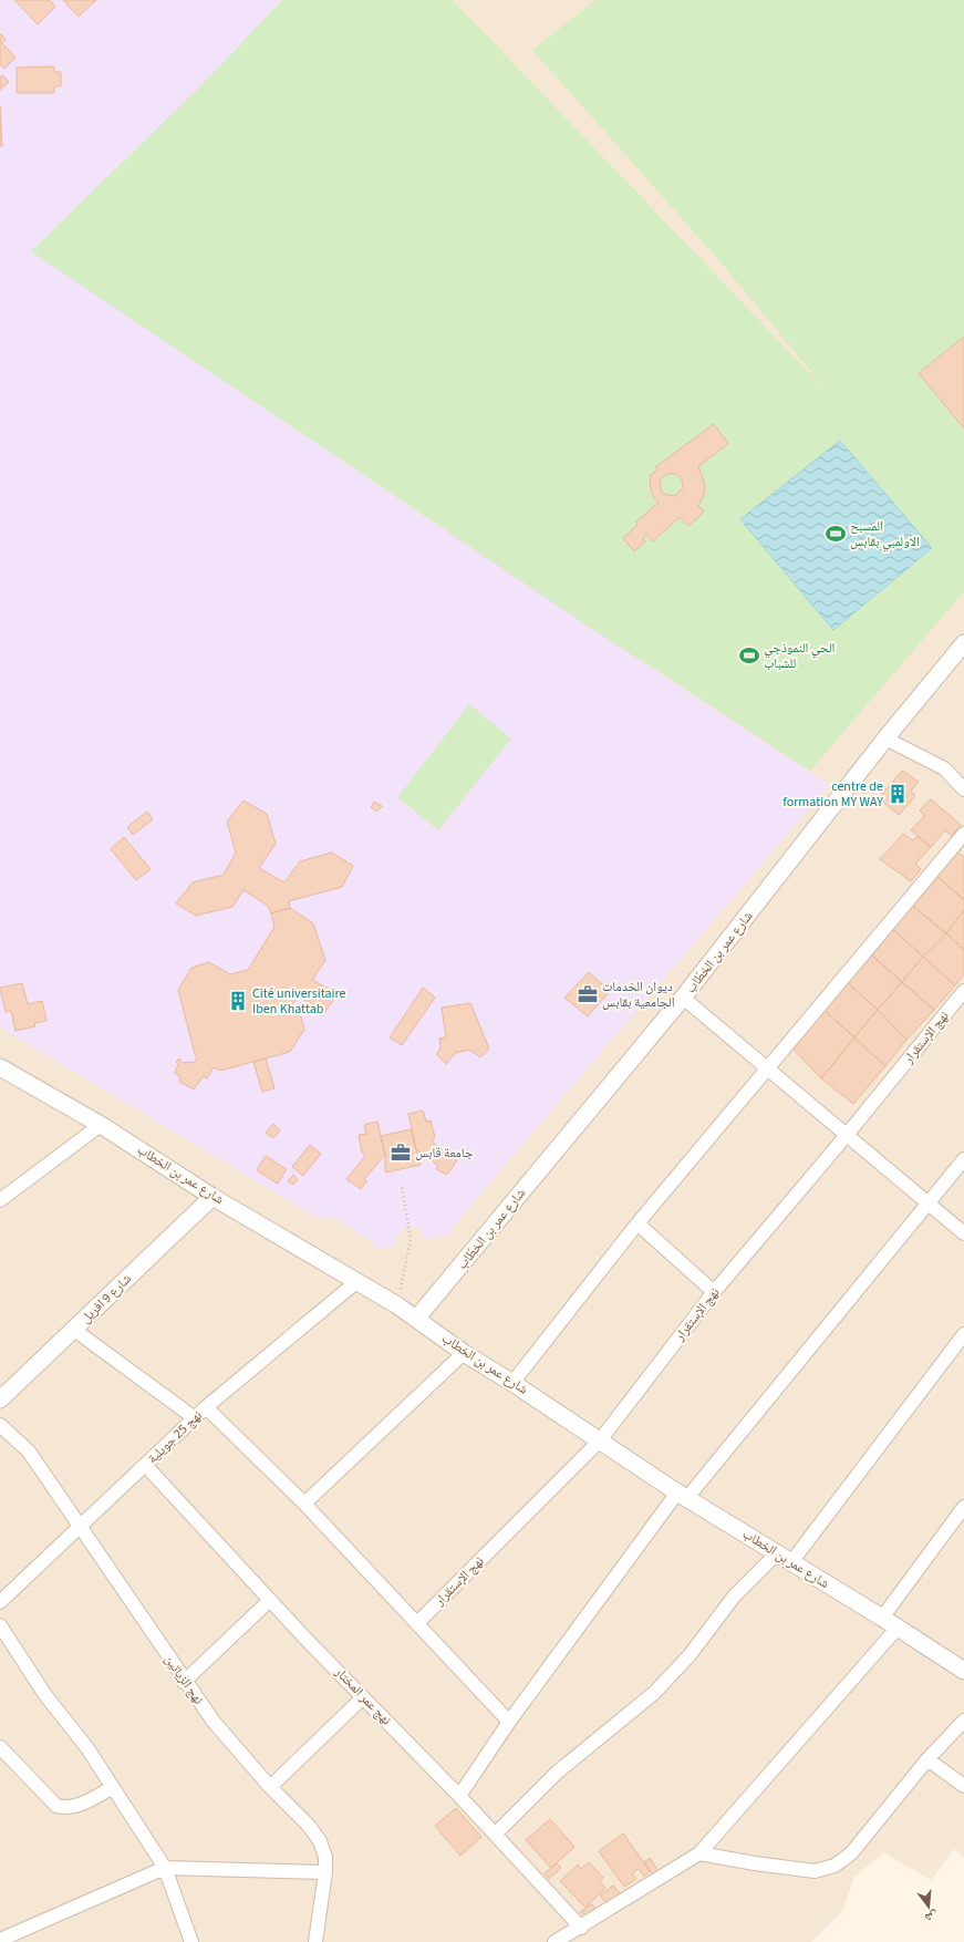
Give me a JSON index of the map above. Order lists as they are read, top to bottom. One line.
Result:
{"streets":{"street":["شارع عمر بن الخطّاب","نهج الإستقرار","شارع عمر بن الخطاب","شارع 9 افريل","نهج 25 جويلية","نهج الزياتين","نهج عمر المختار"]},"crossings":[["شارع عمر بن الخطّاب","شارع عمر بن الخطاب"],["نهج الإستقرار","شارع عمر بن الخطاب"],["شارع عمر بن الخطاب","شارع 9 افريل"],["شارع عمر بن الخطاب","نهج 25 جويلية"],["نهج 25 جويلية","نهج الزياتين"],["نهج 25 جويلية","نهج عمر المختار"]],"places":{"sports":["المسبح الاولمبي بقابس","الحي النموذجي للشباب"],"building":["centre de formation MY WAY","Cité universitaire Iben Khattab"],"office":["ديوان الخدمات الجامعية بقابس","جامعة قابس"]},"north":"bottom"}
